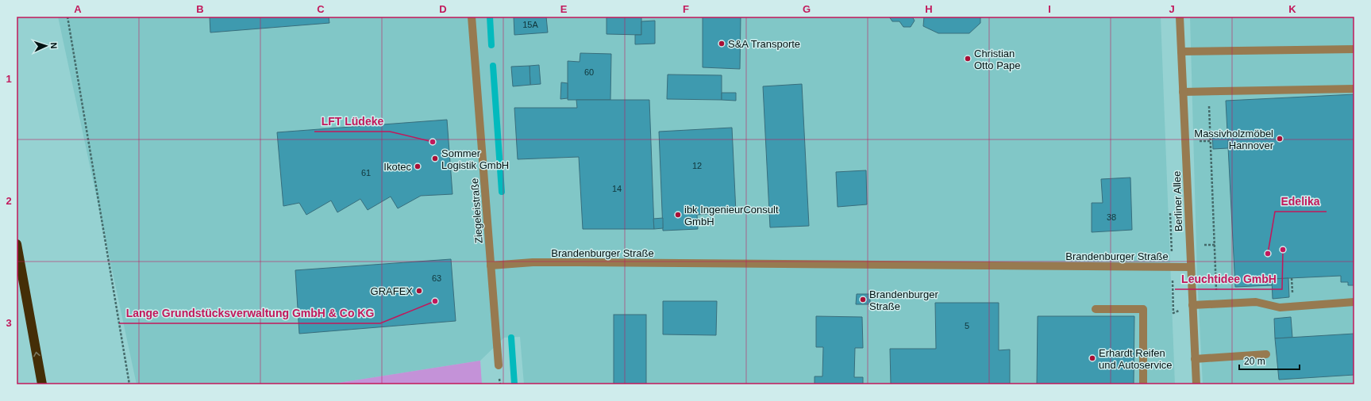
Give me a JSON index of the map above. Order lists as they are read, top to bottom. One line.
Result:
{"streets":{"street":["Berliner Allee","Ziegeleistraße","Brandenburger Straße"]},"crossings":[["Berliner Allee","Brandenburger Straße"],["Ziegeleistraße","Brandenburger Straße"]],"places":["S&A Transporte","Christian Otto Pape","Massivholzmöbel Hannover","LFT Lüdeke","Sommer Logistik GmbH","Ikotec","ibk IngenieurConsult GmbH","Leuchtidee GmbH","Edelika","GRAFEX","Brandenburger Straße","Lange Grundstücksverwaltung GmbH & Co KG","Erhardt Reifen und Autoservice"],"house_numbers":["15A","60","12","61","14","38","63","5"],"scale_bar":"20 m","north":"right","grid":{"columns":["A","B","C","D","E","F","G","H","I","J","K"],"rows":["1","2","3"]}}
